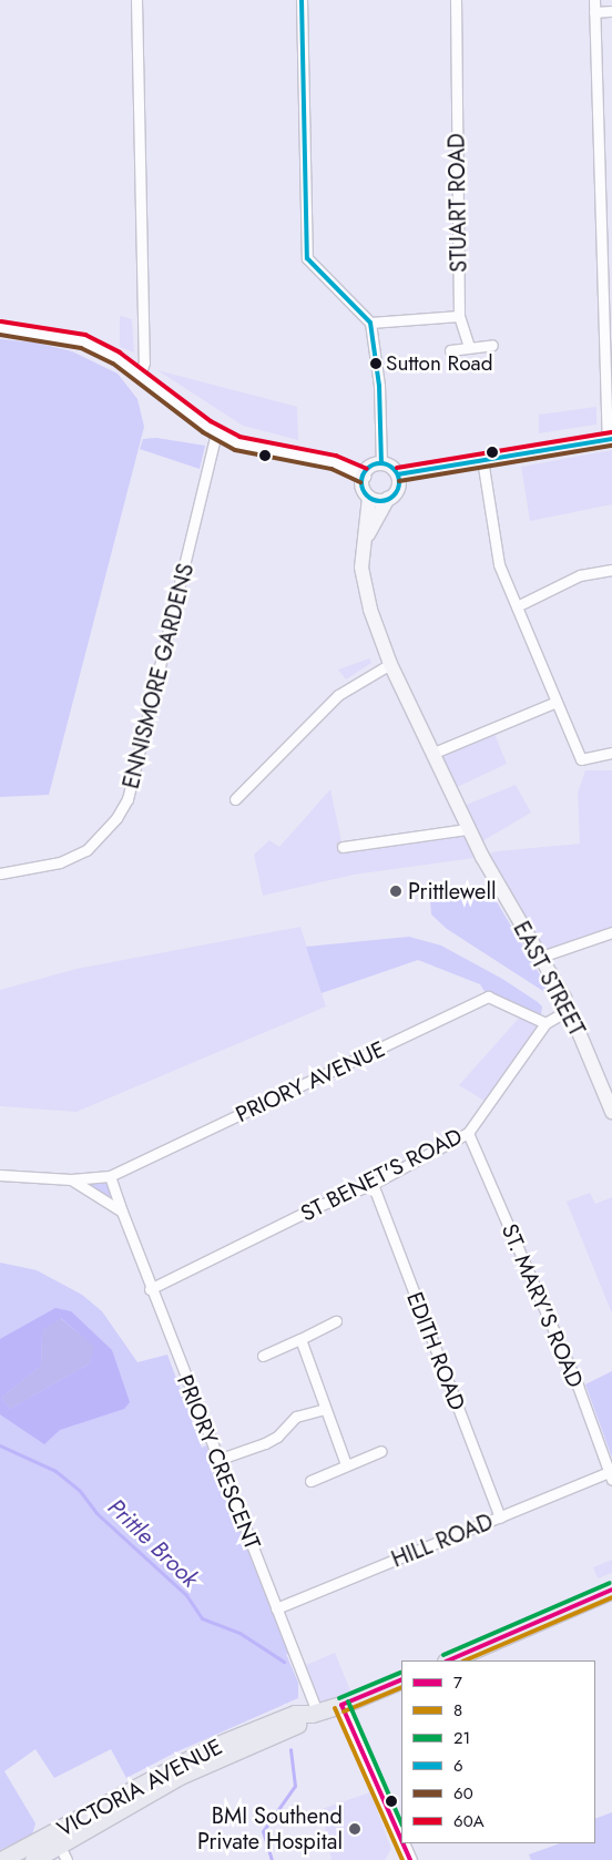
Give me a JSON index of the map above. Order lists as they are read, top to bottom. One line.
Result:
{"streets":{"highway":["VICTORIA AVENUE"],"main road":["EAST STREET"],"street":["STUART ROAD","ENNISMORE GARDENS","PRIORY AVENUE","ST BENET'S ROAD","ST. MARY'S ROAD","EDITH ROAD","PRIORY CRESCENT","HILL ROAD"]},"crossings":[["EAST STREET","ST BENET'S ROAD"],["PRIORY AVENUE","ST BENET'S ROAD"],["PRIORY AVENUE","PRIORY CRESCENT"],["ST BENET'S ROAD","ST. MARY'S ROAD"],["ST BENET'S ROAD","EDITH ROAD"],["ST BENET'S ROAD","PRIORY CRESCENT"],["ST. MARY'S ROAD","HILL ROAD"],["EDITH ROAD","HILL ROAD"],["PRIORY CRESCENT","HILL ROAD"],["PRIORY CRESCENT","VICTORIA AVENUE"]],"water":["Prittle Brook"],"places":["Sutton Road","Prittlewell","BMI Southend Private Hospital"],"lines":["transit line 6","transit line 60A","transit line 60","transit line 21","transit line 7","transit line 8"],"legend":["7","8","21","6","60","60A"]}
